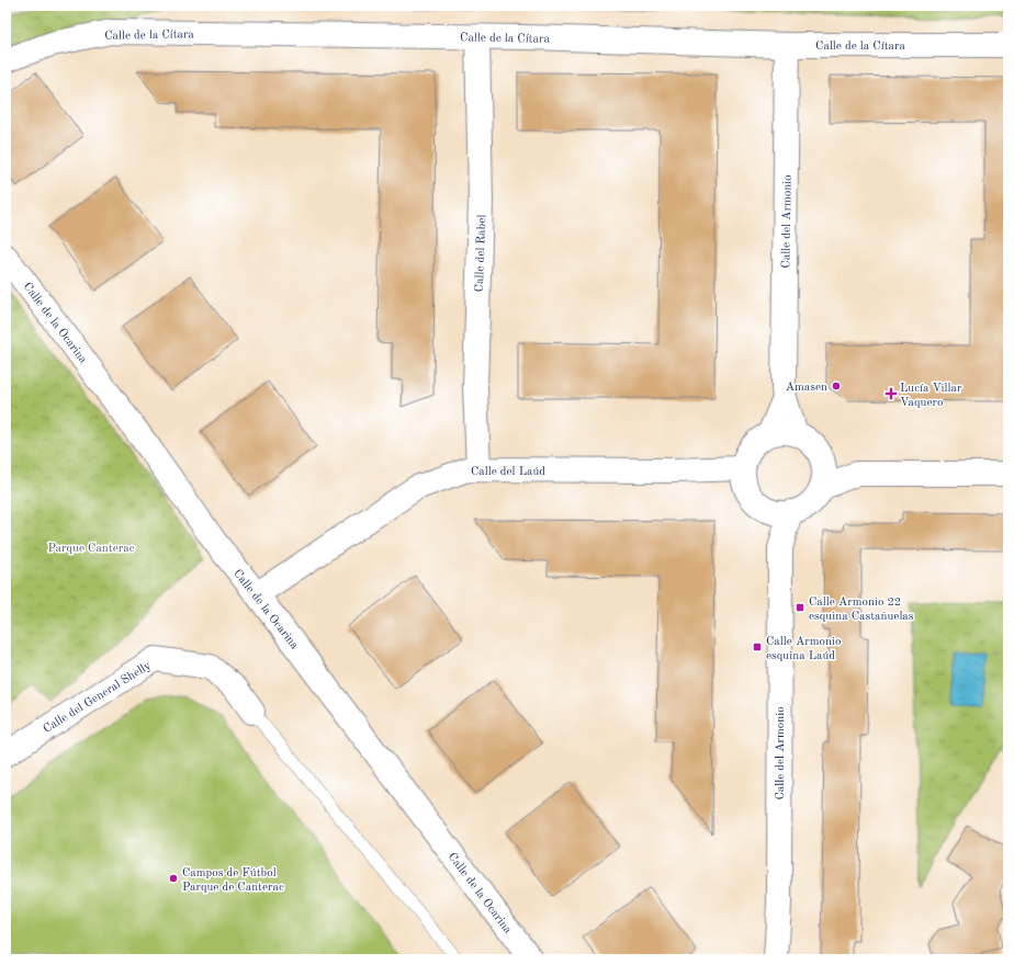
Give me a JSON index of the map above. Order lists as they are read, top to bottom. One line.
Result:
{"streets":{"street":["Calle de la Cítara","Calle del Armonio","Calle del Rabel","Calle de la Ocarina","Calle del Laúd","Calle del General Shelly"]},"crossings":[["Calle de la Cítara","Calle del Armonio"],["Calle de la Cítara","Calle del Rabel"],["Calle del Armonio","Calle del Laúd"],["Calle del Rabel","Calle del Laúd"],["Calle de la Ocarina","Calle del Laúd"]],"parks":["Parque Canterac"],"places":{"other":["Amasen","Campos de Fútbol Parque de Canterac"],"health":["Lucía Villar Vaquero"],"transit":["Calle Armonio 22 esquina Castañuelas","Calle Armonio esquina Laúd"]}}
